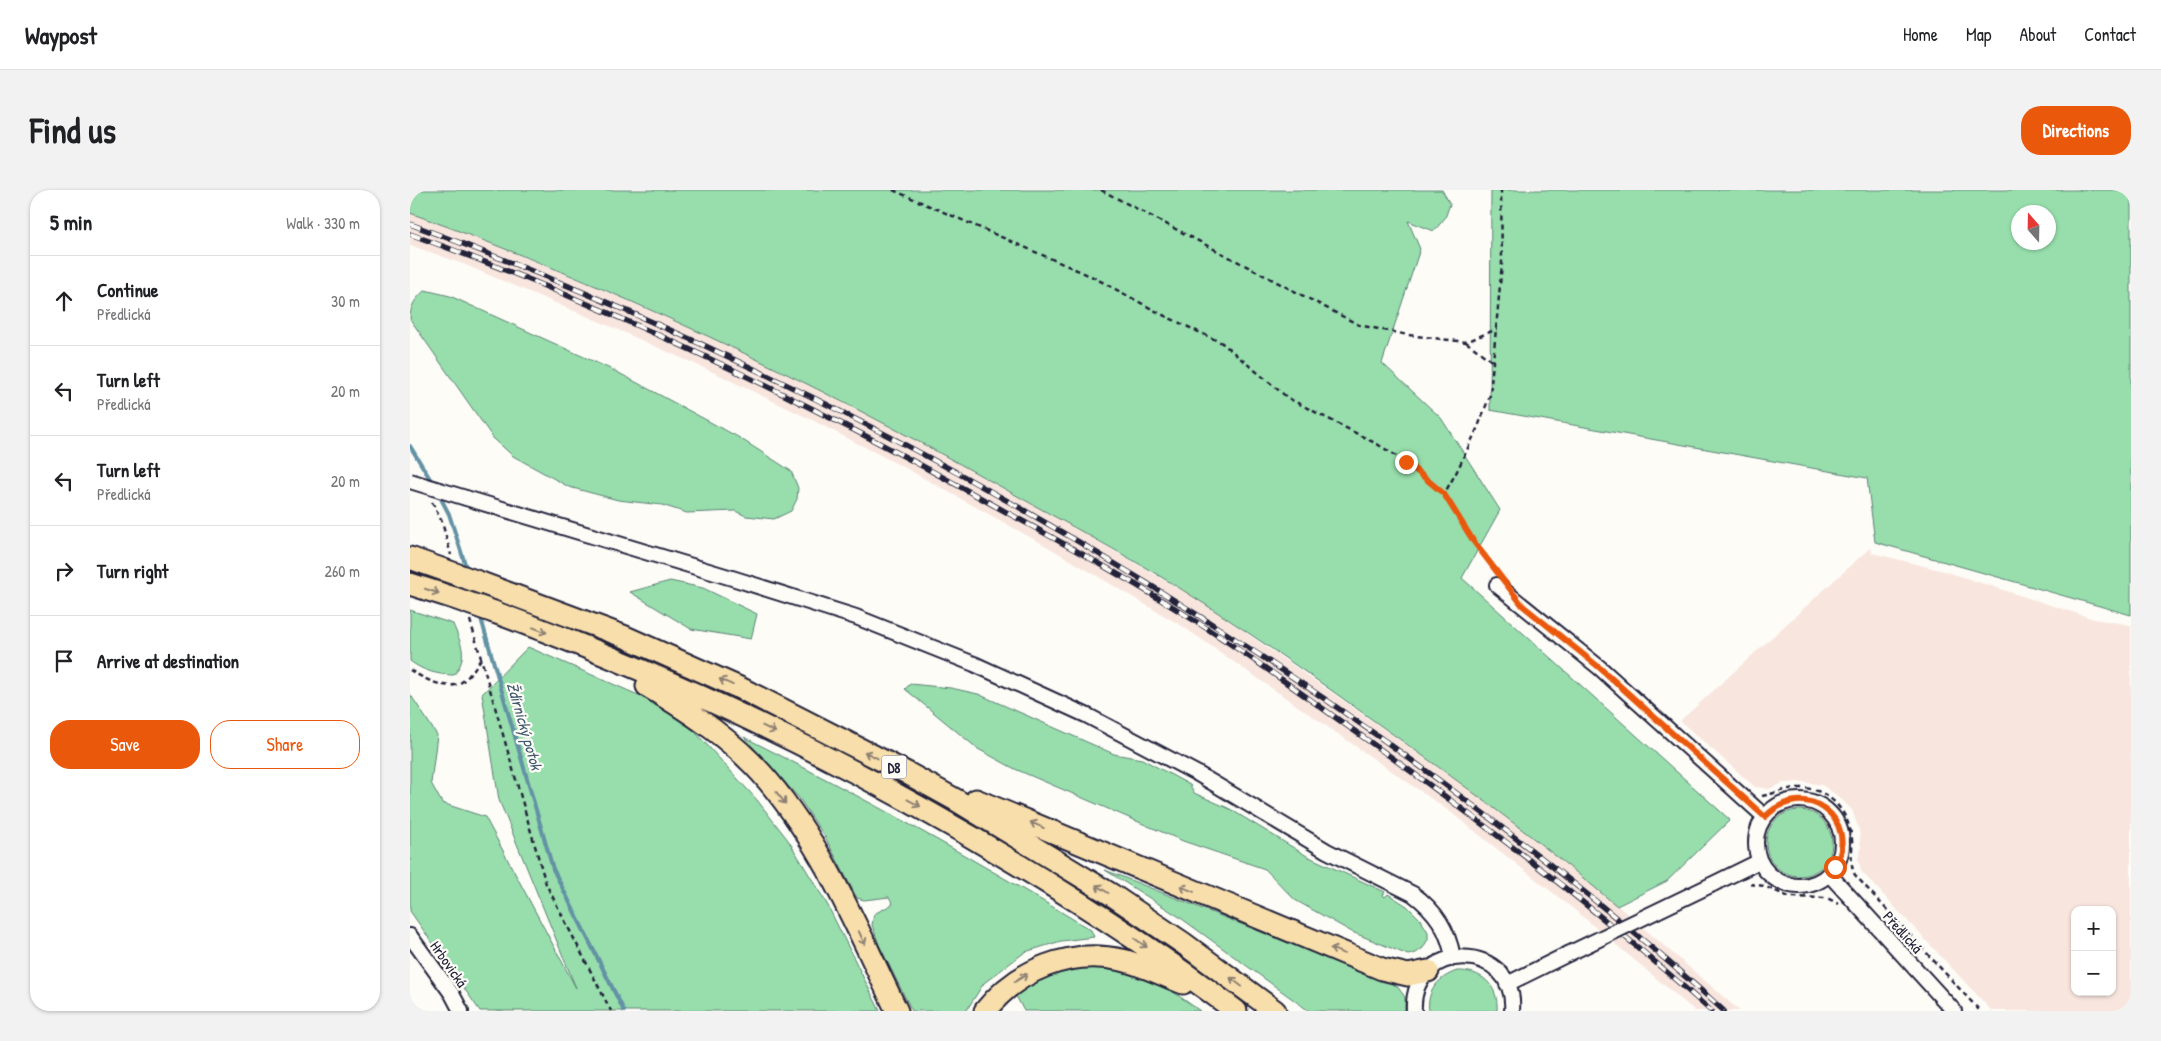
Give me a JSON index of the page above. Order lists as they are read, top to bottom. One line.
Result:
{"streets":{"highway":["D8"],"street":["Předlická","Hrbovická"]},"water":["Ždírnický potok"],"north":"top","page":{"header":"Waypost","nav":["Home","Map","About","Contact"],"buttons":["Directions",["Save","Share"]],"title":"Find us","heading":["5 min","Walk · 330 m"],"list":[["Continue","Předlická","30 m"],["Turn left","Předlická","20 m"],["Turn left","Předlická","20 m"],["Turn right","260 m"],"Arrive at destination"],"map_buttons":["+","−"]}}
